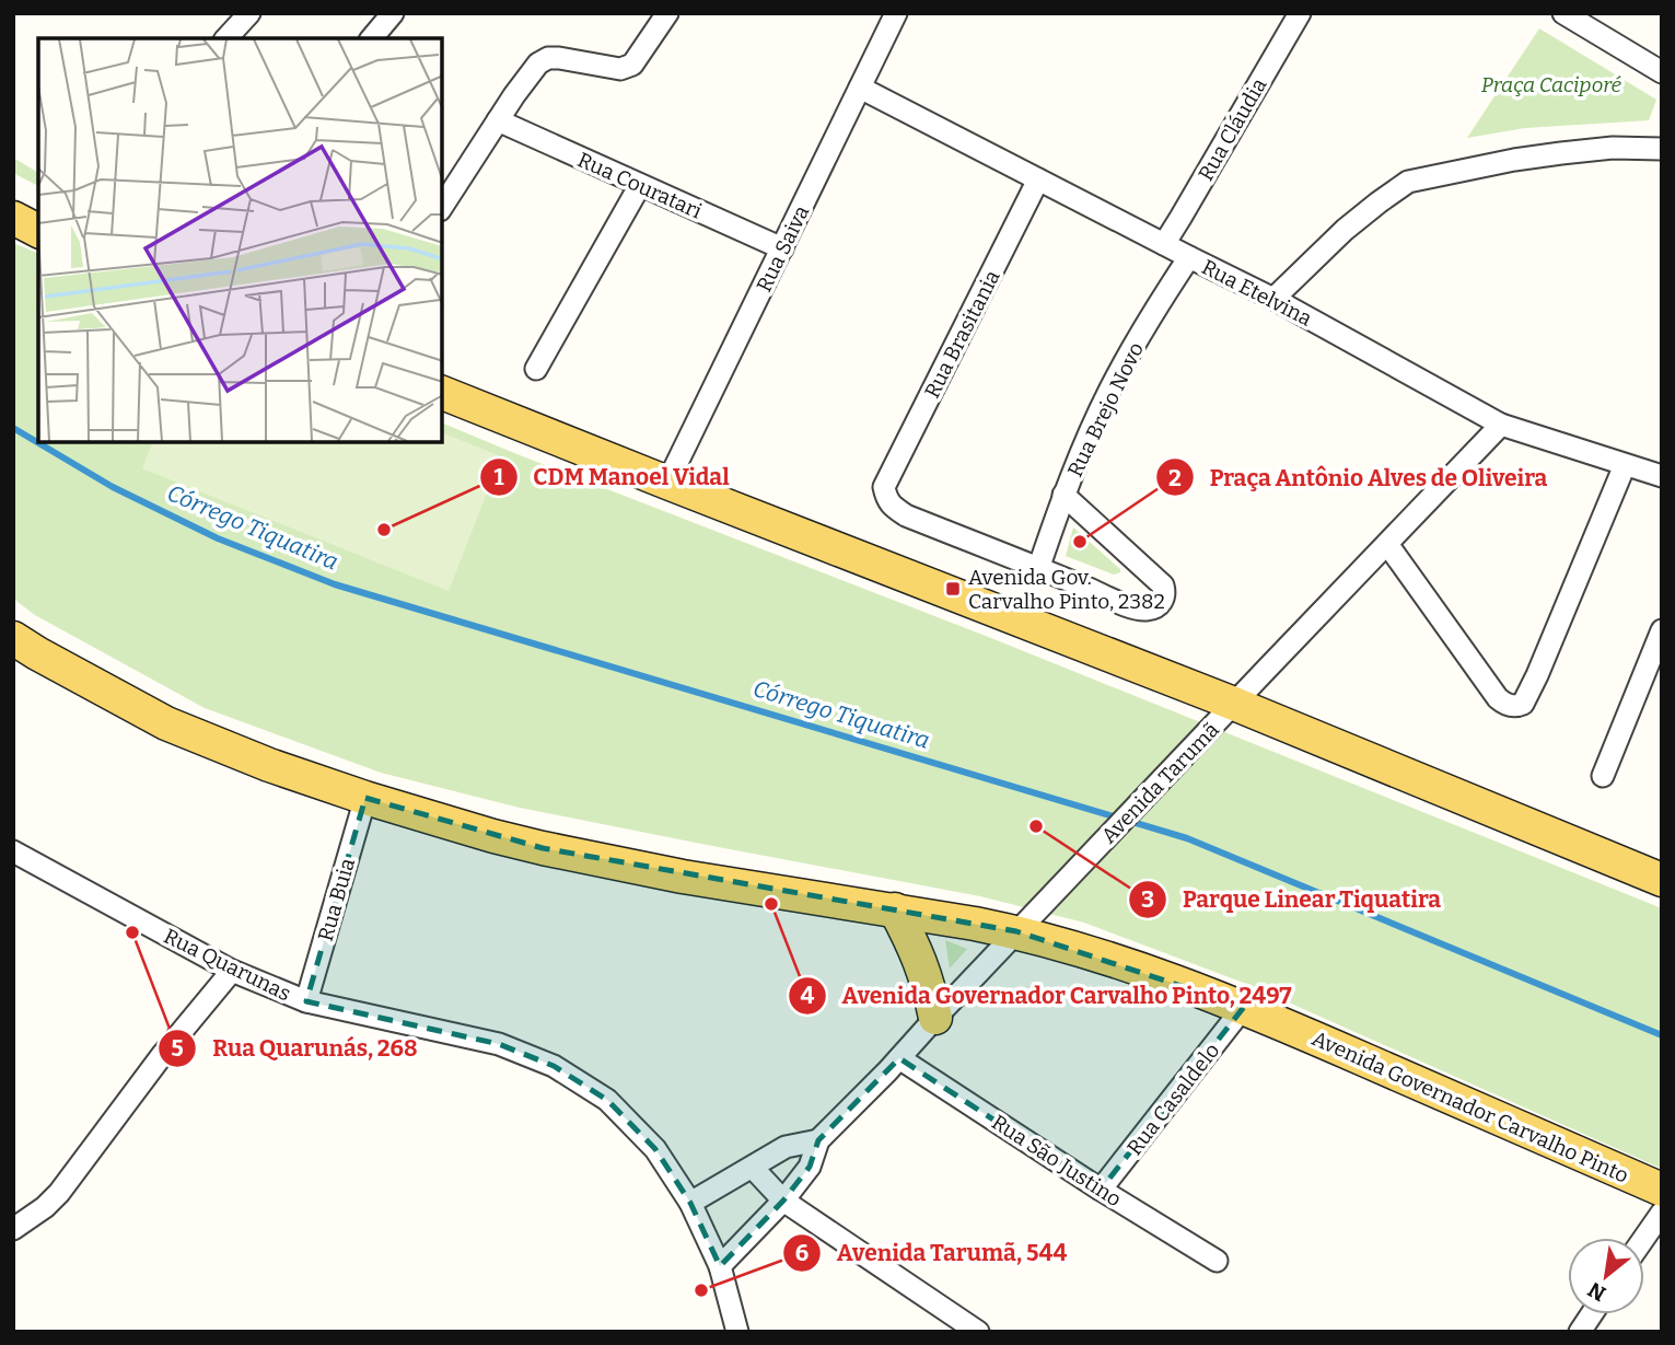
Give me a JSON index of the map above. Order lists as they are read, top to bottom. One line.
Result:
{"streets":{"main road":["Avenida Governador Carvalho Pinto"],"street":["Rua Cláudia","Rua Couratari","Rua Saiva","Rua Etelvina","Rua Brasitania","Rua Brejo Novo","Avenida Tarumã","Rua Buia","Rua Quarunas","Rua Casaldelo","Rua São Justino"]},"crossings":[["Rua Cláudia","Rua Etelvina"],["Rua Couratari","Rua Saiva"],["Rua Saiva","Rua Etelvina"],["Rua Etelvina","Rua Brasitania"],["Rua Etelvina","Rua Brejo Novo"],["Rua Etelvina","Avenida Tarumã"],["Rua Brasitania","Rua Brejo Novo"],["Avenida Tarumã","Rua Quarunas"],["Avenida Tarumã","Avenida Governador Carvalho Pinto"],["Avenida Tarumã","Rua São Justino"],["Rua Buia","Rua Quarunas"],["Rua Buia","Avenida Governador Carvalho Pinto"],["Rua Casaldelo","Avenida Governador Carvalho Pinto"],["Rua Casaldelo","Rua São Justino"]],"water":["Córrego Tiquatira"],"parks":["Praça Caciporé"],"places":{"other":["CDM Manoel Vidal","Praça Antônio Alves de Oliveira","Parque Linear Tiquatira","Avenida Governador Carvalho Pinto, 2497","Rua Quarunás, 268","Avenida Tarumã, 544"],"transit":["Avenida Gov. Carvalho Pinto, 2382"]},"north":"bottom left"}
